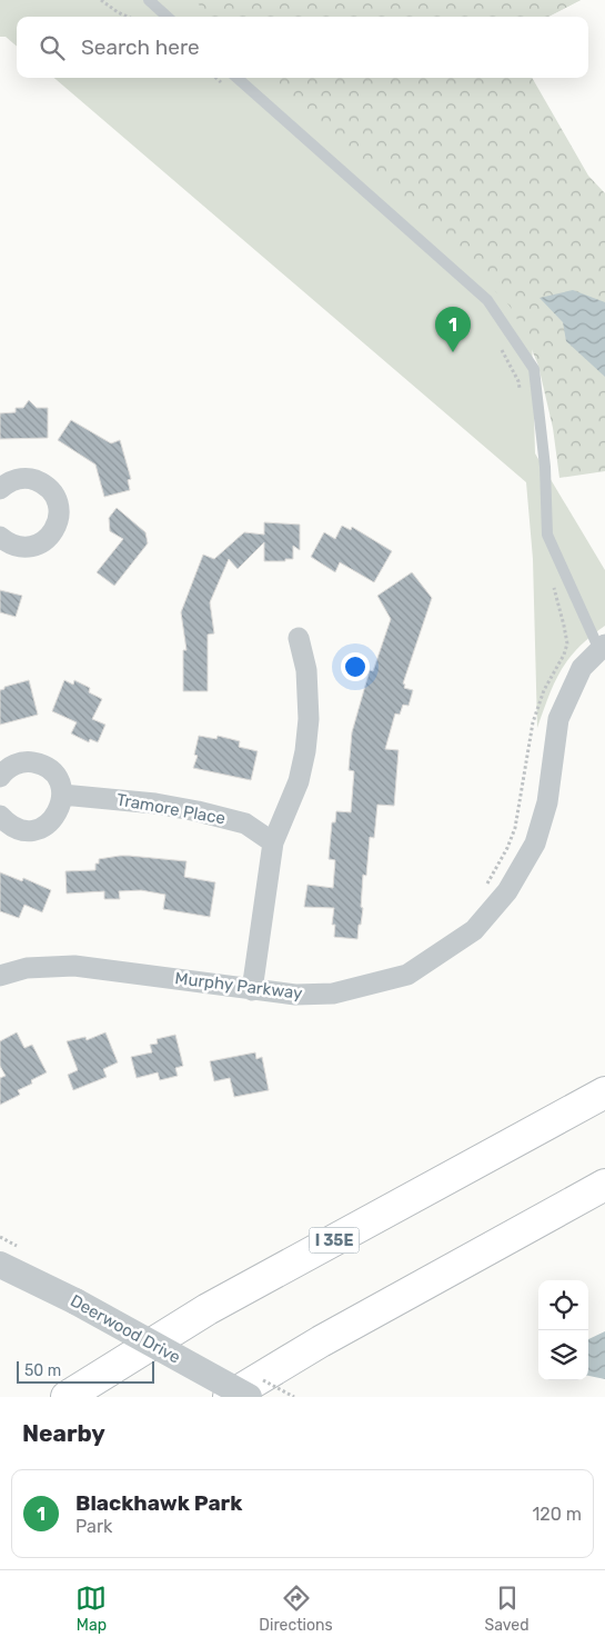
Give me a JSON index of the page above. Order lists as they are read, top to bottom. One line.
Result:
{"streets":{"highway":["I 35E"],"street":["Tramore Place","Murphy Parkway","Deerwood Drive"]},"scale_bar":"50 m","page":{"search":"Search here","pins":"1","scale":"50 m","heading":"Nearby","list":[{"mark":"1","name":"Blackhawk Park","note":"Park","value":"120 m"}],"nav":["Map","Directions","Saved"]}}
